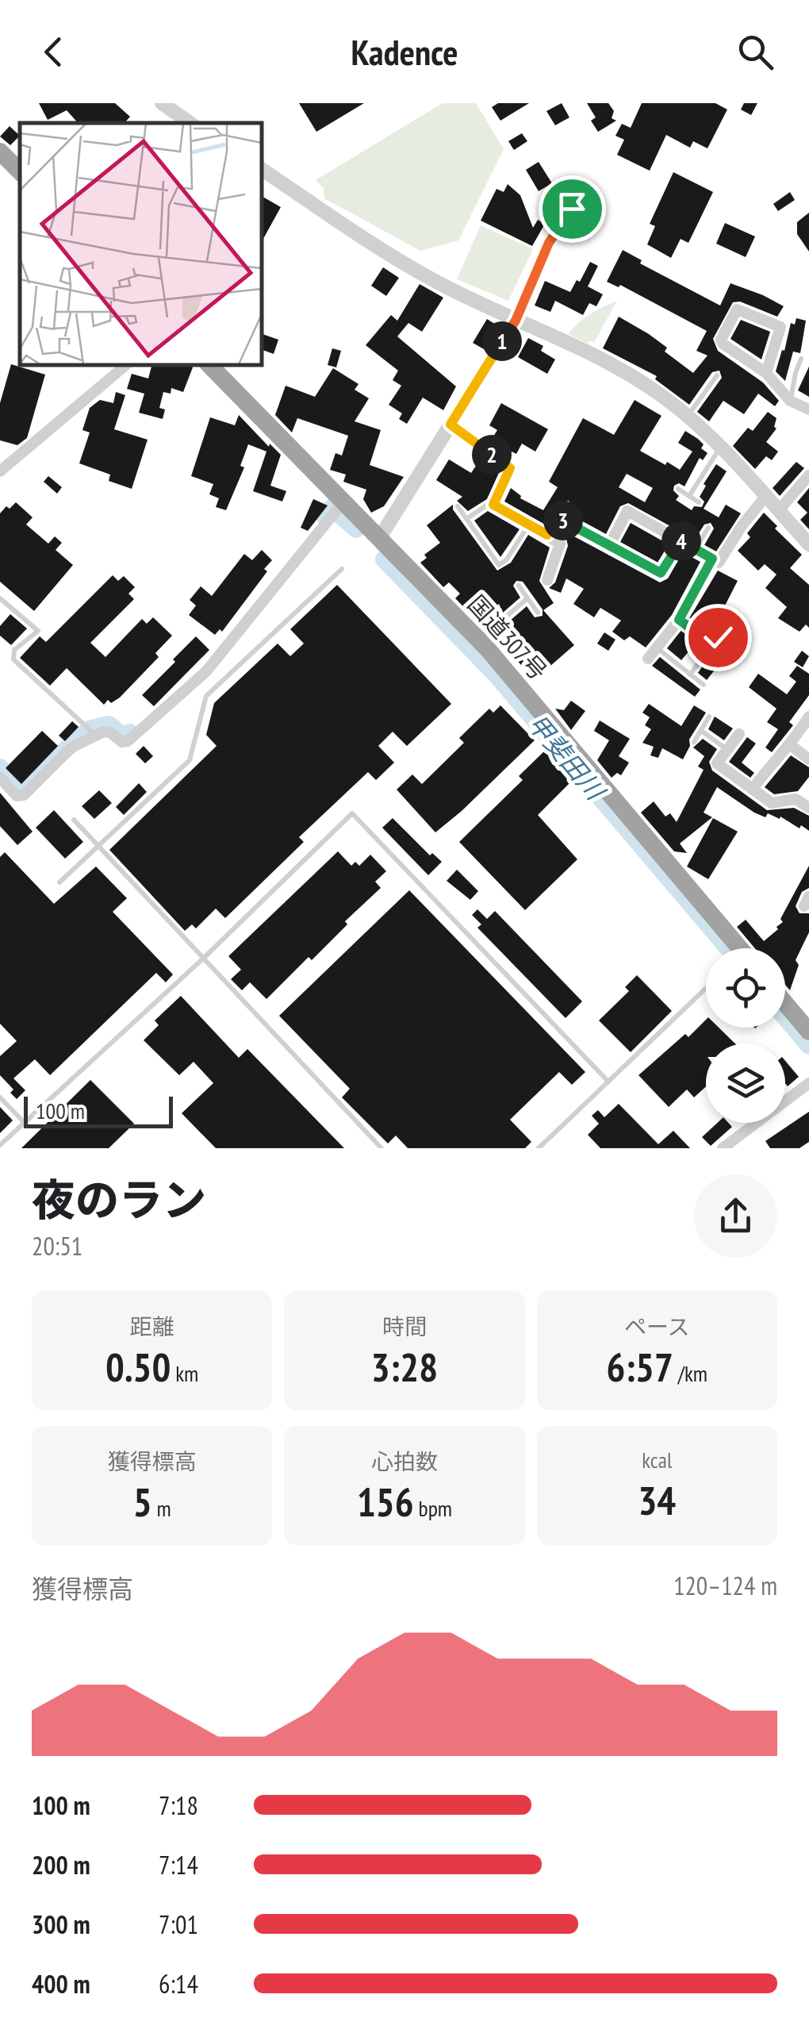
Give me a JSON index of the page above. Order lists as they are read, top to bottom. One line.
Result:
{"streets":{"highway":["国道307号"]},"water":["甲斐田川"],"scale_bar":"100 m","page":{"header":"Kadence","pins":["1","2","3","4"],"scale":"100 m","heading":["夜のラン","20:51"],"stats":[["距離","0.50 km"],["時間","3:28"],["ペース","6:57 /km"],["獲得標高","5 m"],["心拍数","156 bpm"],["kcal","34"]],"chart":["獲得標高","120–124 m"],"list":[{"name":"100 m","note":"7:18"},{"name":"200 m","note":"7:14"},{"name":"300 m","note":"7:01"},{"name":"400 m","note":"6:14"}]}}
